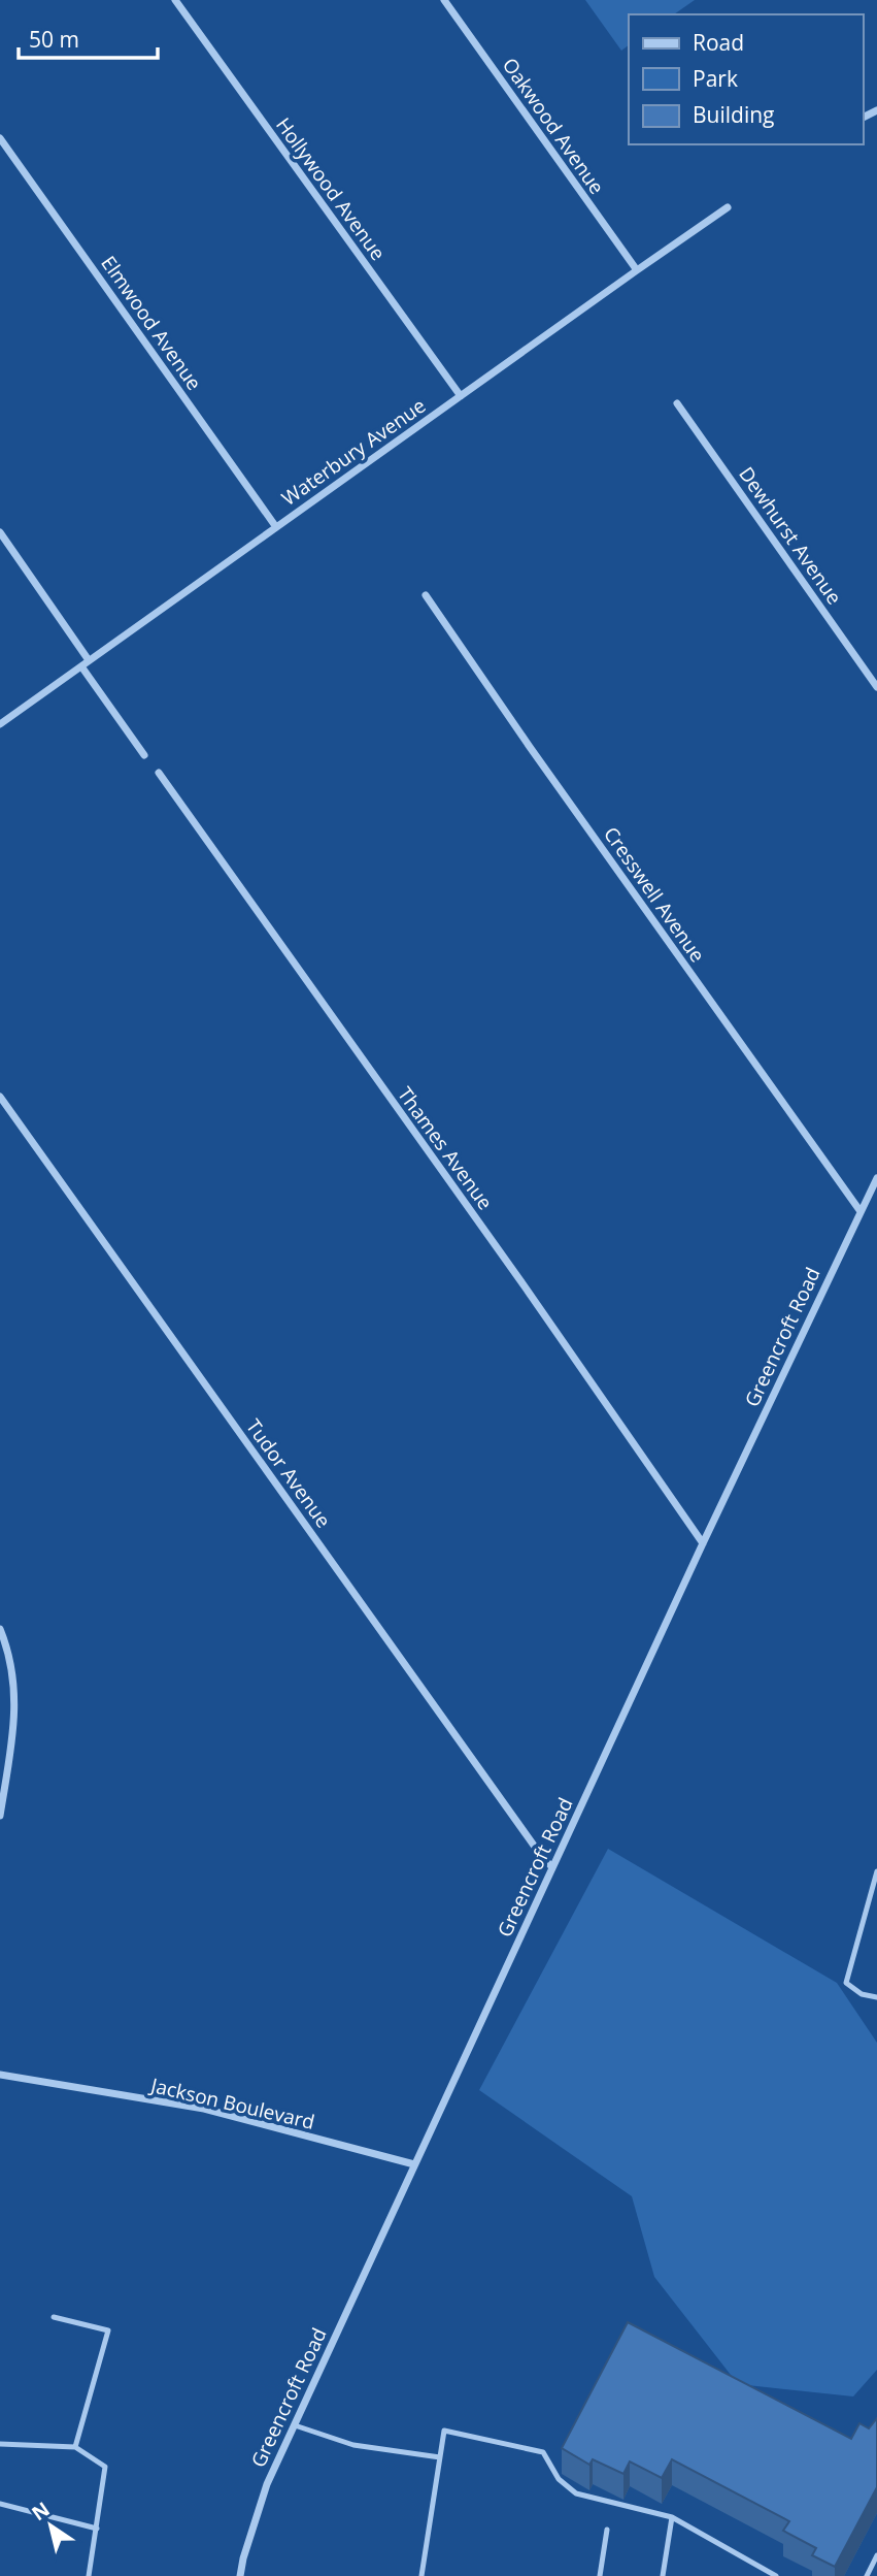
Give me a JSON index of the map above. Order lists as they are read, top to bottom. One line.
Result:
{"streets":{"street":["Oakwood Avenue","Hollywood Avenue","Elmwood Avenue","Waterbury Avenue","Dewhurst Avenue","Cresswell Avenue","Thames Avenue","Greencroft Road","Tudor Avenue","Jackson Boulevard"]},"crossings":[["Oakwood Avenue","Waterbury Avenue"],["Hollywood Avenue","Waterbury Avenue"],["Elmwood Avenue","Waterbury Avenue"],["Cresswell Avenue","Greencroft Road"],["Thames Avenue","Greencroft Road"],["Greencroft Road","Tudor Avenue"],["Greencroft Road","Jackson Boulevard"]],"legend":["Road","Park","Building"],"scale_bar":"50 m","north":"top left"}
